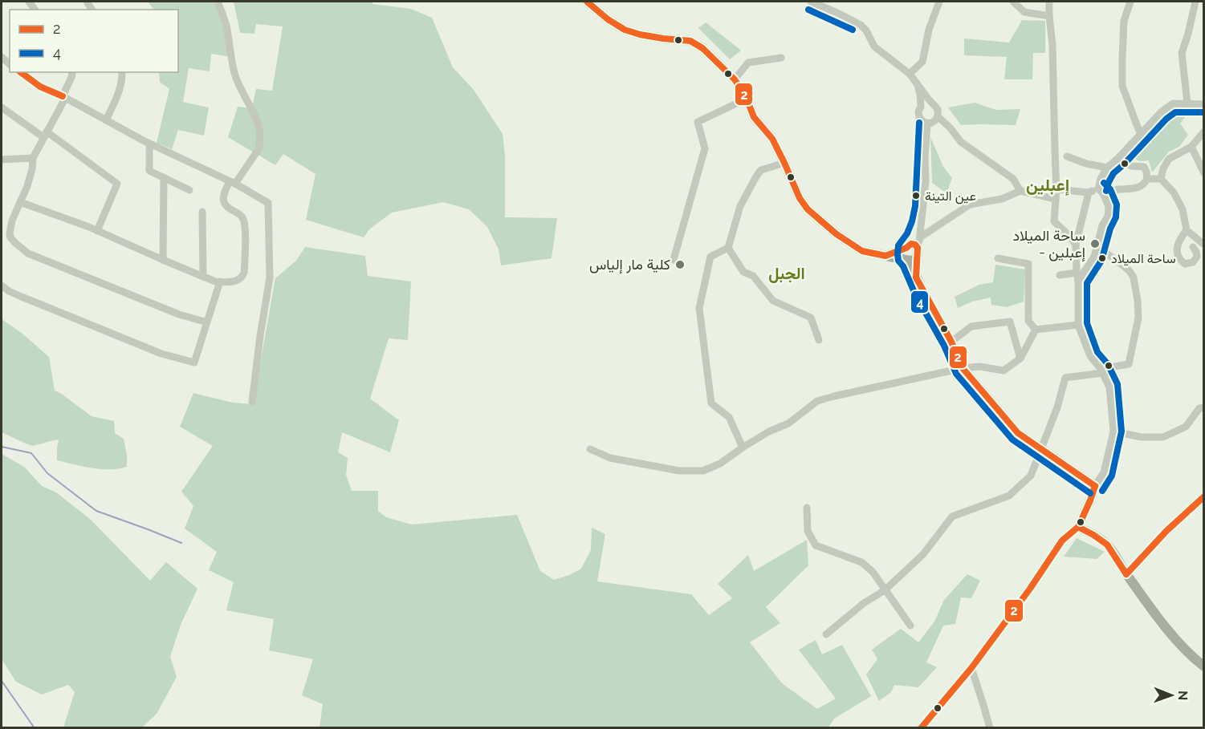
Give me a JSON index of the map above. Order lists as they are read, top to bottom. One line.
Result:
{"districts":["إعبلين","الجبل"],"places":["عين التينة","ساحة الميلاد - إعبلين","ساحة الميلاد","كلية مار إلياس"],"lines":["transit line 2","transit line 4"],"legend":["2","4"],"north":"right"}
